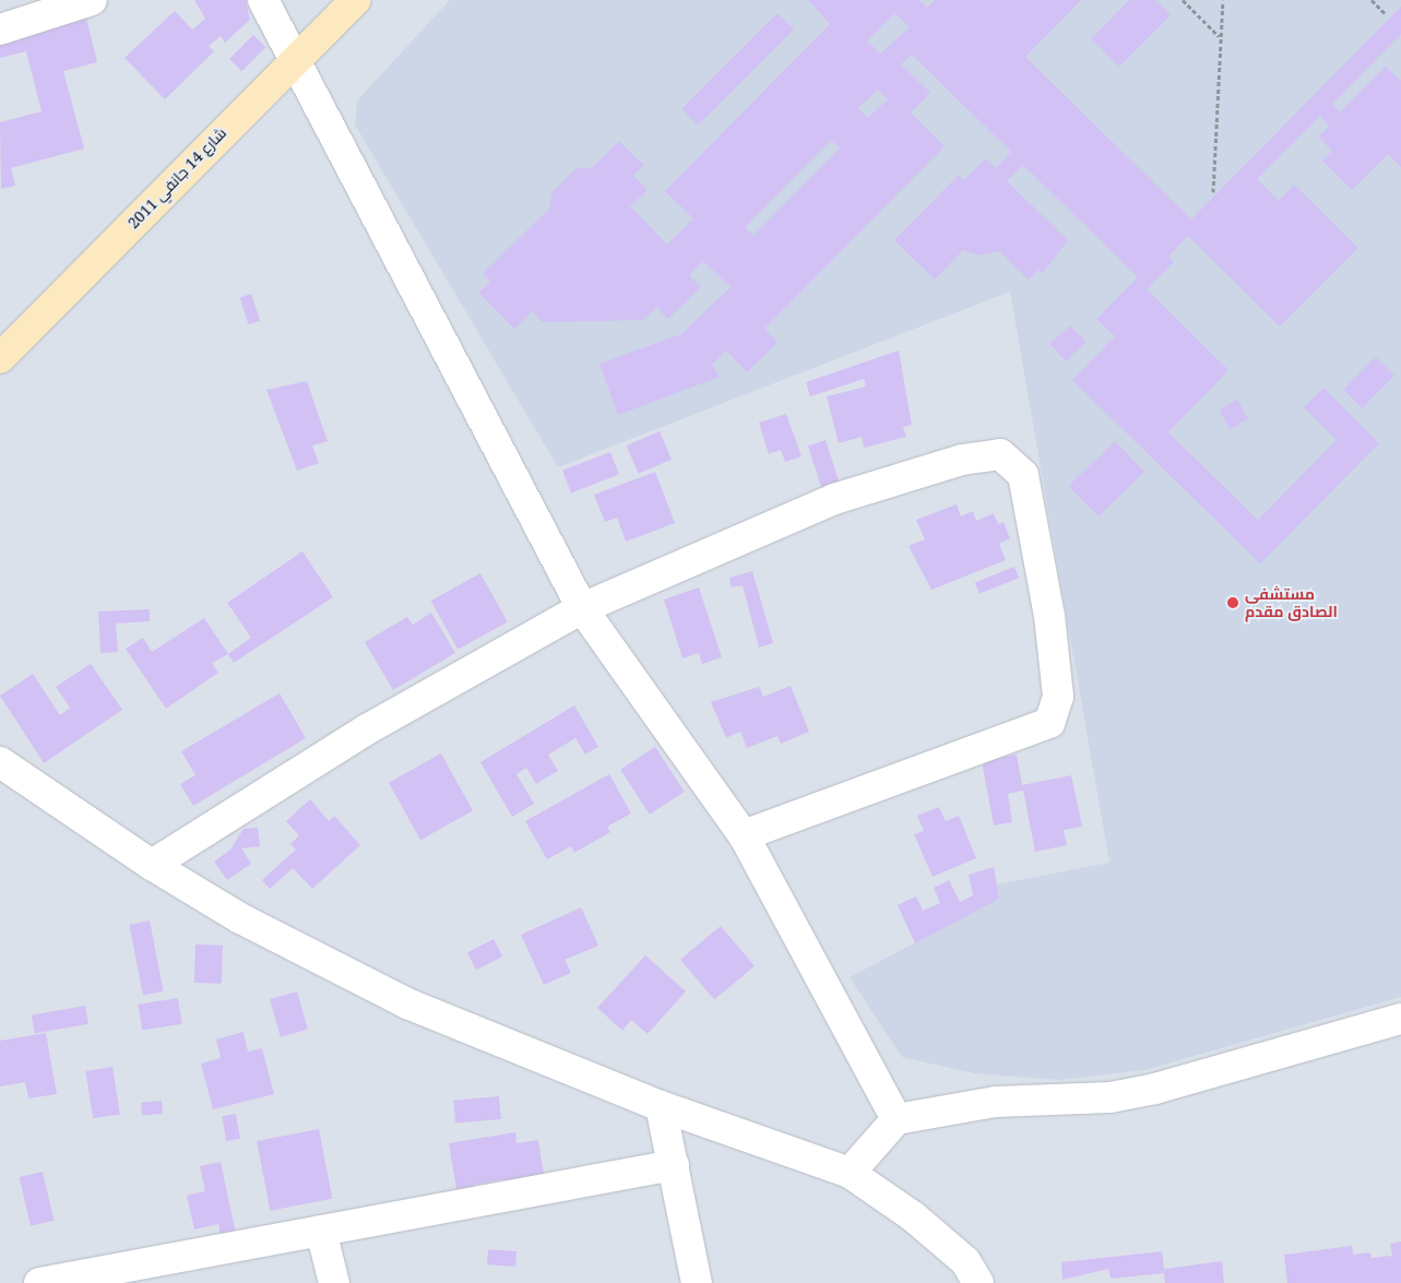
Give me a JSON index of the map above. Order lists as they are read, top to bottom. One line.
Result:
{"streets":{"main road":["شارع 14 جانفي 2011"]},"places":["مستشفى الصادق مقدم"]}
